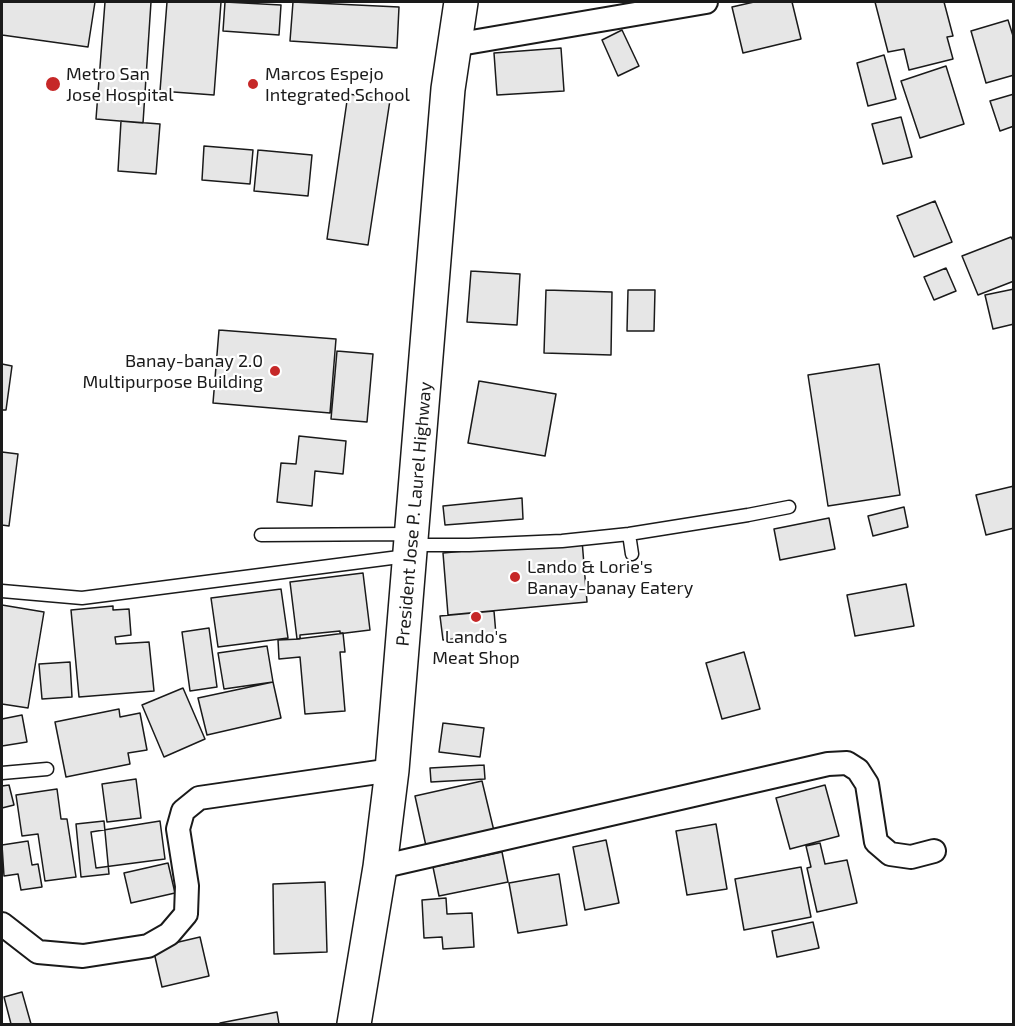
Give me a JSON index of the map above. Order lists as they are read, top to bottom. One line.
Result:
{"streets":{"highway":["President Jose P. Laurel Highway"]},"places":["Metro San Jose Hospital","Marcos Espejo Integrated School","Banay-banay 2.0 Multipurpose Building","Lando & Lorie's Banay-banay Eatery","Lando's Meat Shop"]}
